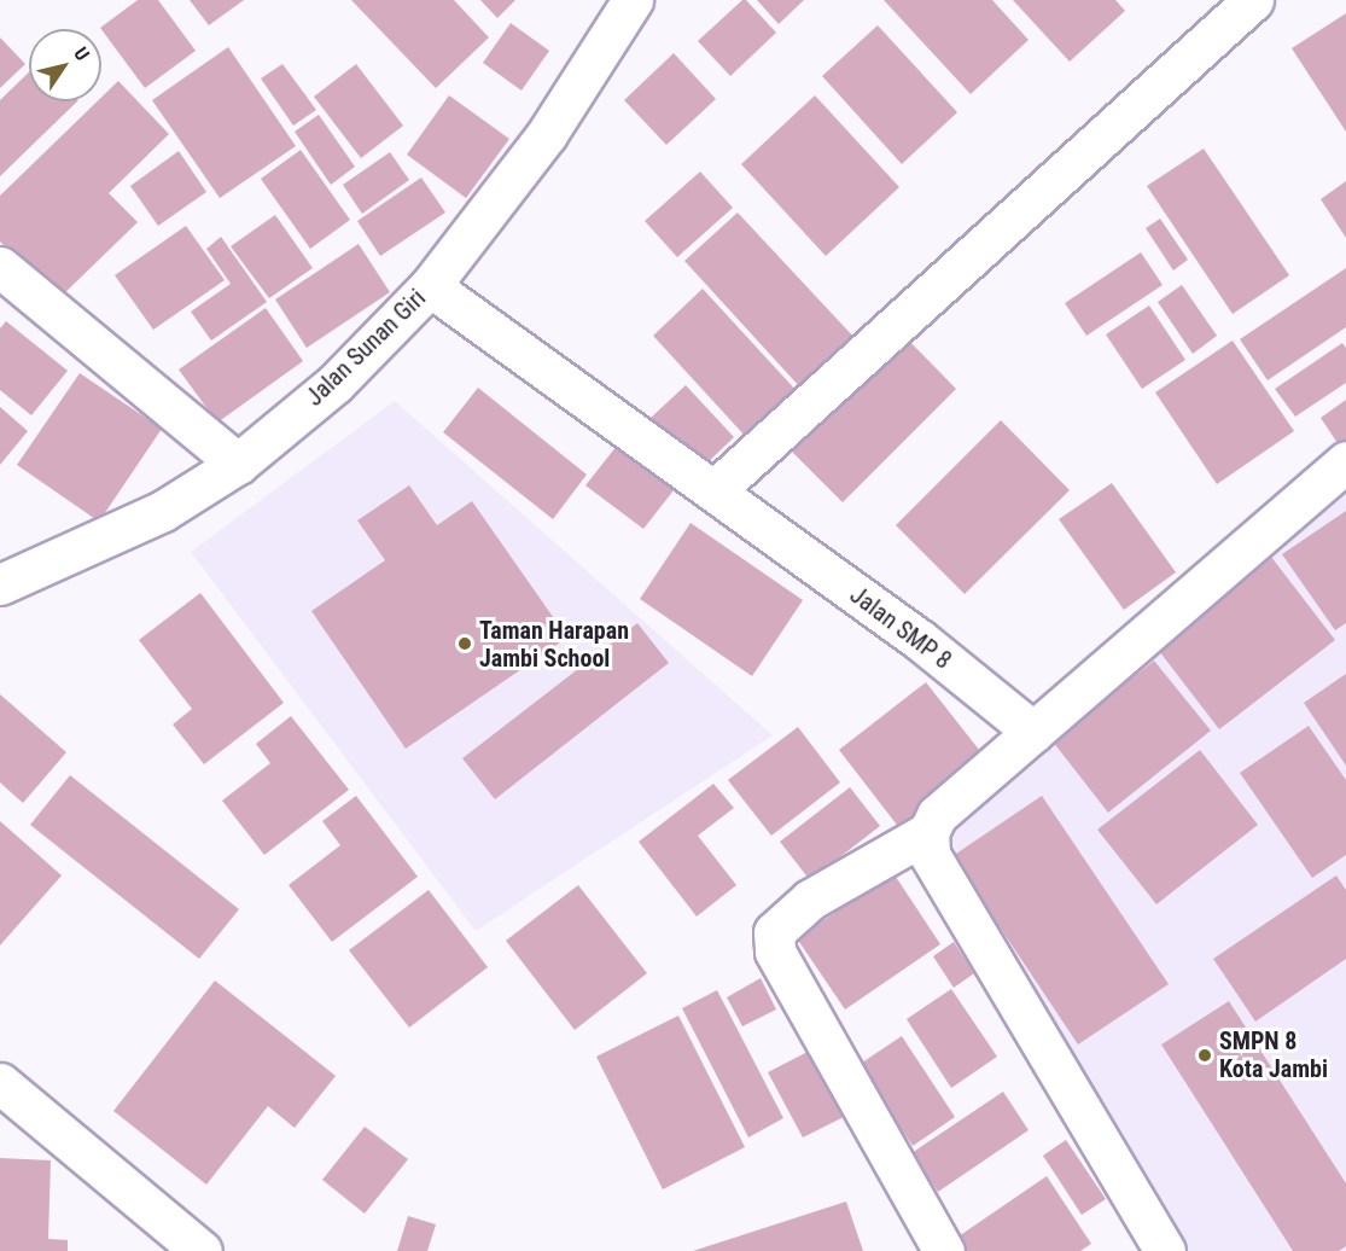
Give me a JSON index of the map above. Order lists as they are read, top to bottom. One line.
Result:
{"streets":{"street":["Jalan Sunan Giri","Jalan SMP 8"]},"crossings":[["Jalan Sunan Giri","Jalan SMP 8"]],"places":["Taman Harapan Jambi School","SMPN 8 Kota Jambi"],"north":"top right"}
